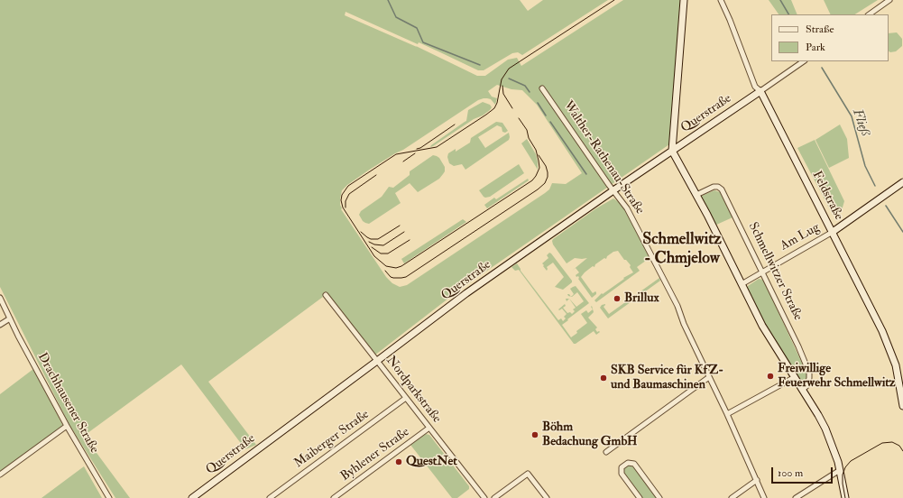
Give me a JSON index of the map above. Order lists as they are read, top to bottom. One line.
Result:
{"streets":{"street":["Querstraße","Walther-Rathenau-Straße","Feldstraße","Am Lug","Schmellwitzer Straße","Nordparkstraße","Drachhausener Straße","Maiberger Straße","Byhlener Straße"]},"crossings":[["Querstraße","Walther-Rathenau-Straße"],["Querstraße","Feldstraße"],["Querstraße","Nordparkstraße"],["Feldstraße","Am Lug"],["Am Lug","Schmellwitzer Straße"],["Nordparkstraße","Maiberger Straße"],["Nordparkstraße","Byhlener Straße"]],"districts":["Schmellwitz - Chmjelow"],"water":["Fließ"],"places":["Brillux","Freiwillige Feuerwehr Schmellwitz","SKB Service für KfZ- und Baumaschinen","Böhm Bedachung GmbH","QuestNet"],"legend":["Straße","Park"],"scale_bar":"100 m"}
